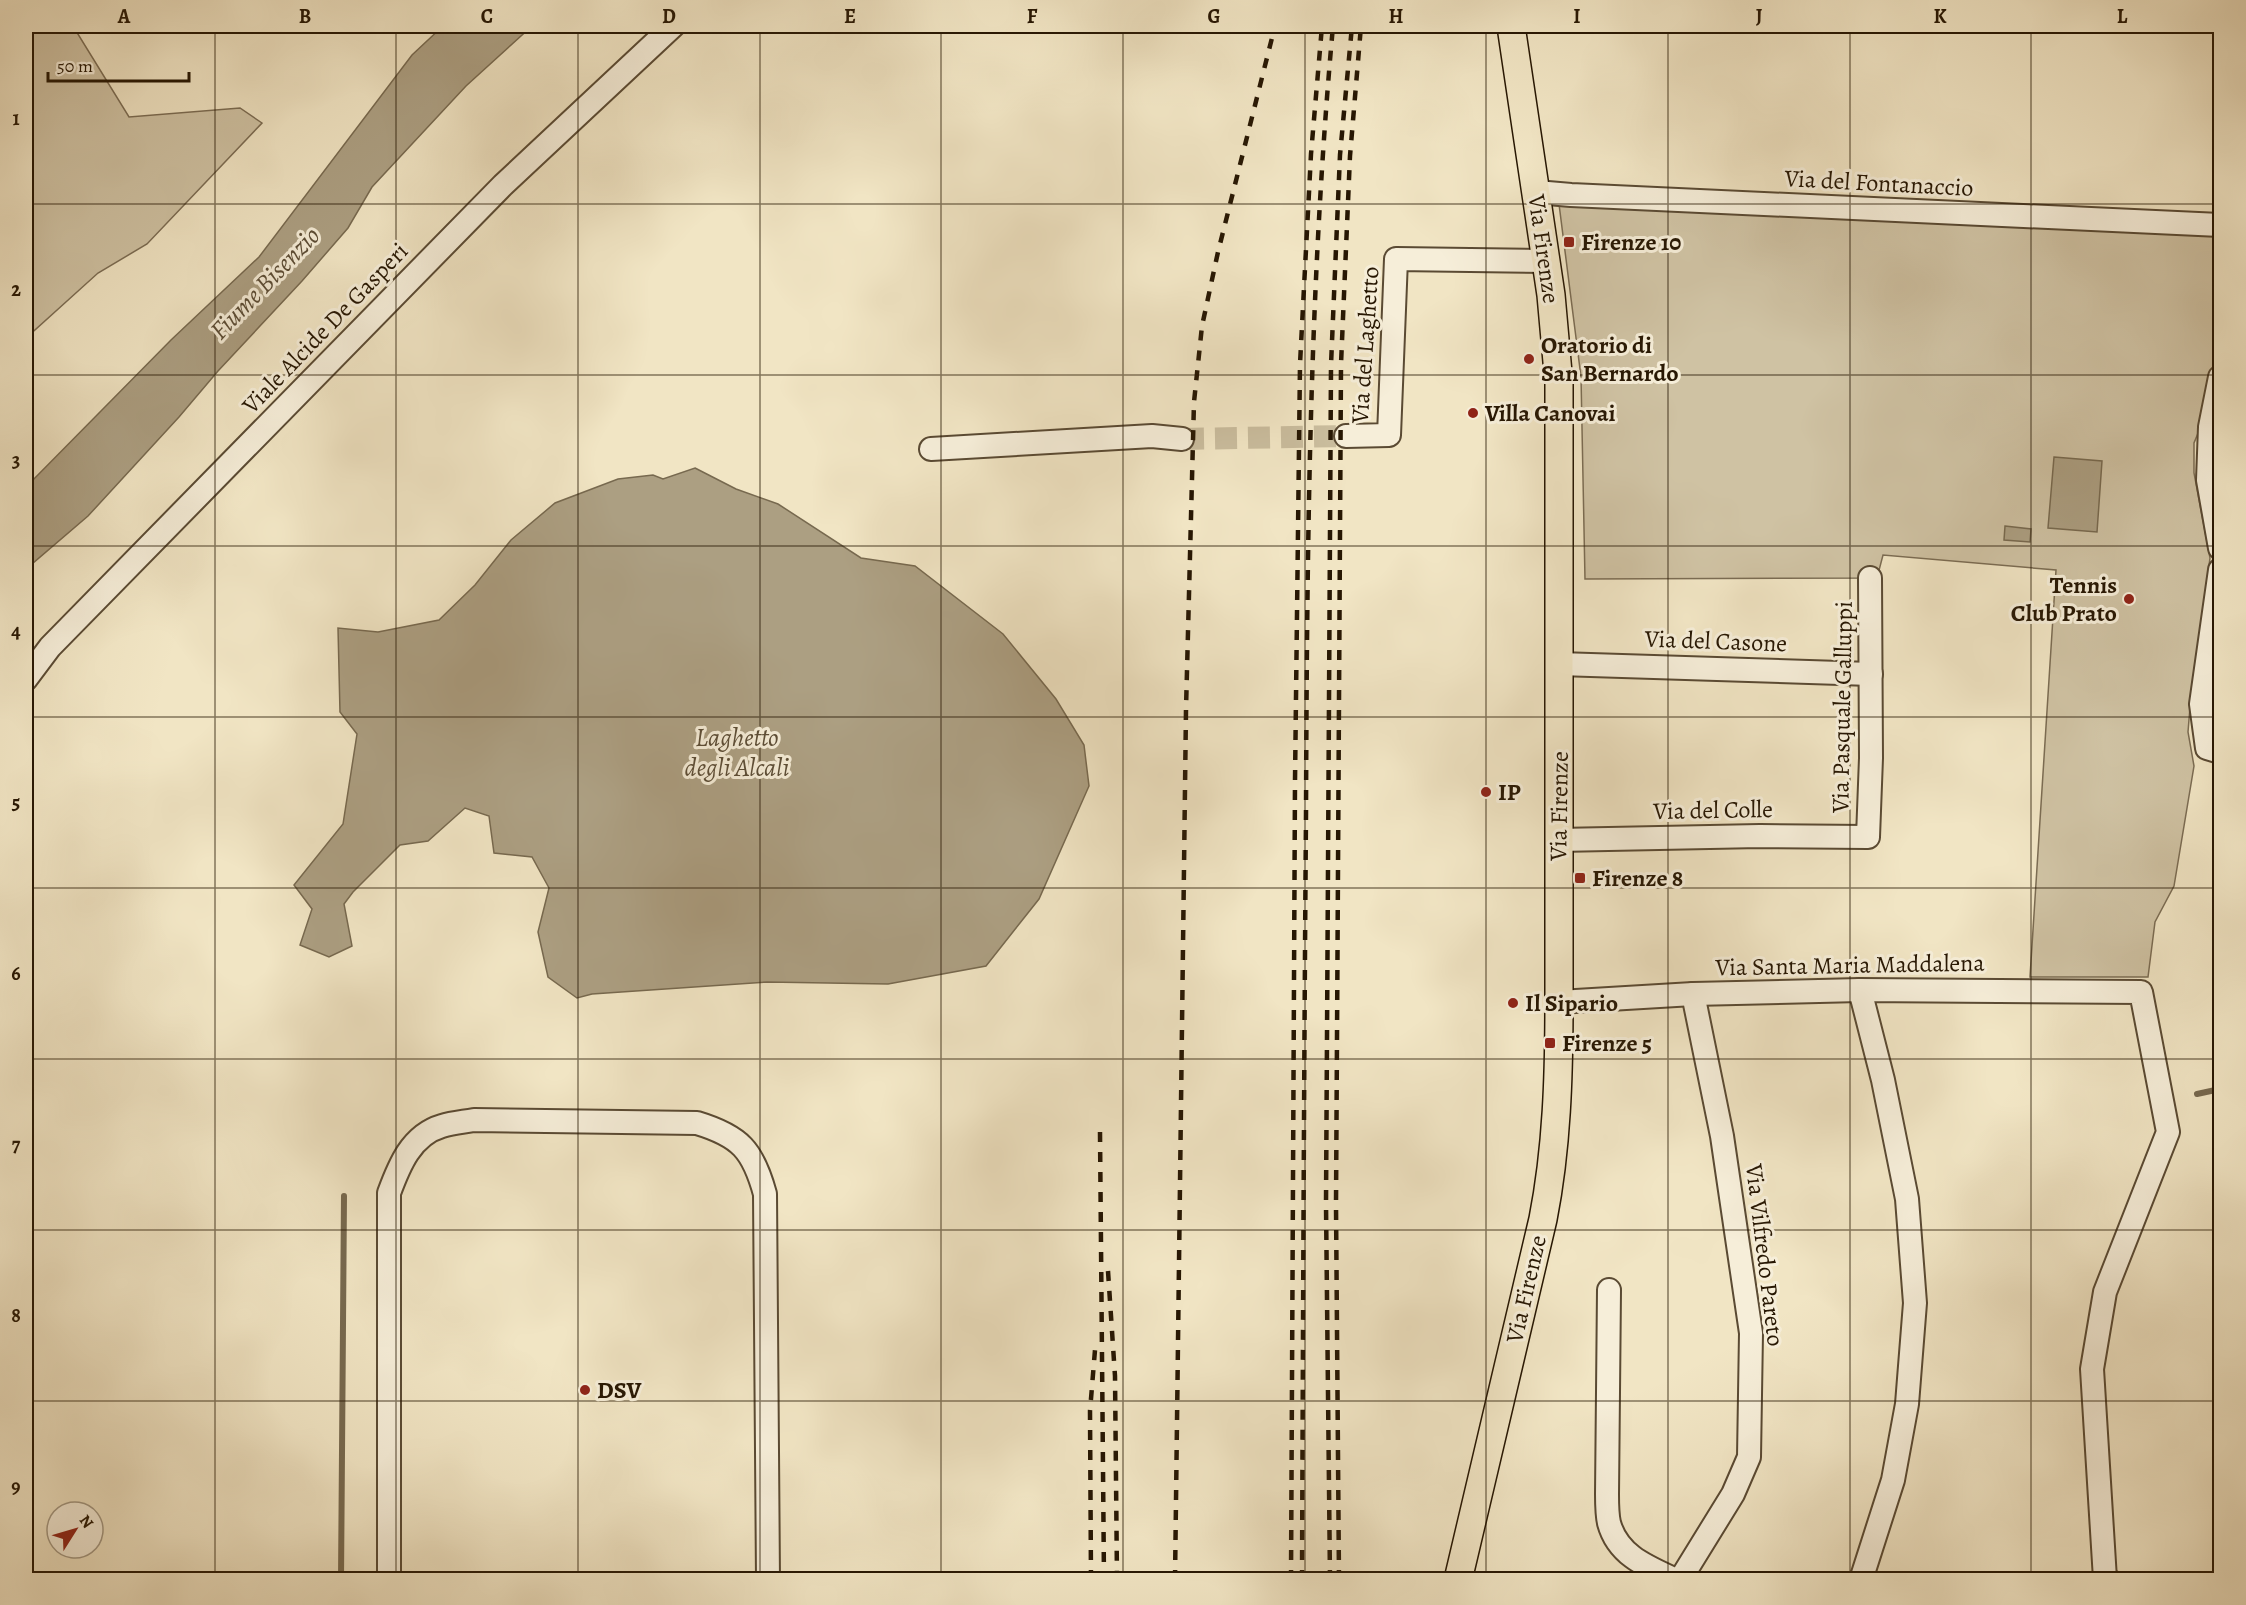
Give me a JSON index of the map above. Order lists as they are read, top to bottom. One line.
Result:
{"streets":{"main road":["Via Firenze"],"street":["Via del Fontanaccio","Viale Alcide De Gasperi","Via del Laghetto","Via del Casone","Via Pasquale Galluppi","Via del Colle","Via Santa Maria Maddalena","Via Vilfredo Pareto"]},"crossings":[["Via del Fontanaccio","Via Firenze"],["Via Firenze","Via del Laghetto"],["Via Firenze","Via del Casone"],["Via Firenze","Via del Colle"],["Via Firenze","Via Santa Maria Maddalena"],["Via del Casone","Via Pasquale Galluppi"],["Via Pasquale Galluppi","Via del Colle"],["Via Santa Maria Maddalena","Via Vilfredo Pareto"]],"water":["Fiume Bisenzio","Laghetto degli Alcali"],"places":{"transit":["Firenze 10","Firenze 8","Firenze 5"],"other":["Oratorio di San Bernardo","Villa Canovai","Tennis Club Prato","IP","Il Sipario","DSV"]},"scale_bar":"50 m","north":"top right","grid":{"columns":["A","B","C","D","E","F","G","H","I","J","K","L"],"rows":["1","2","3","4","5","6","7","8","9"]}}
